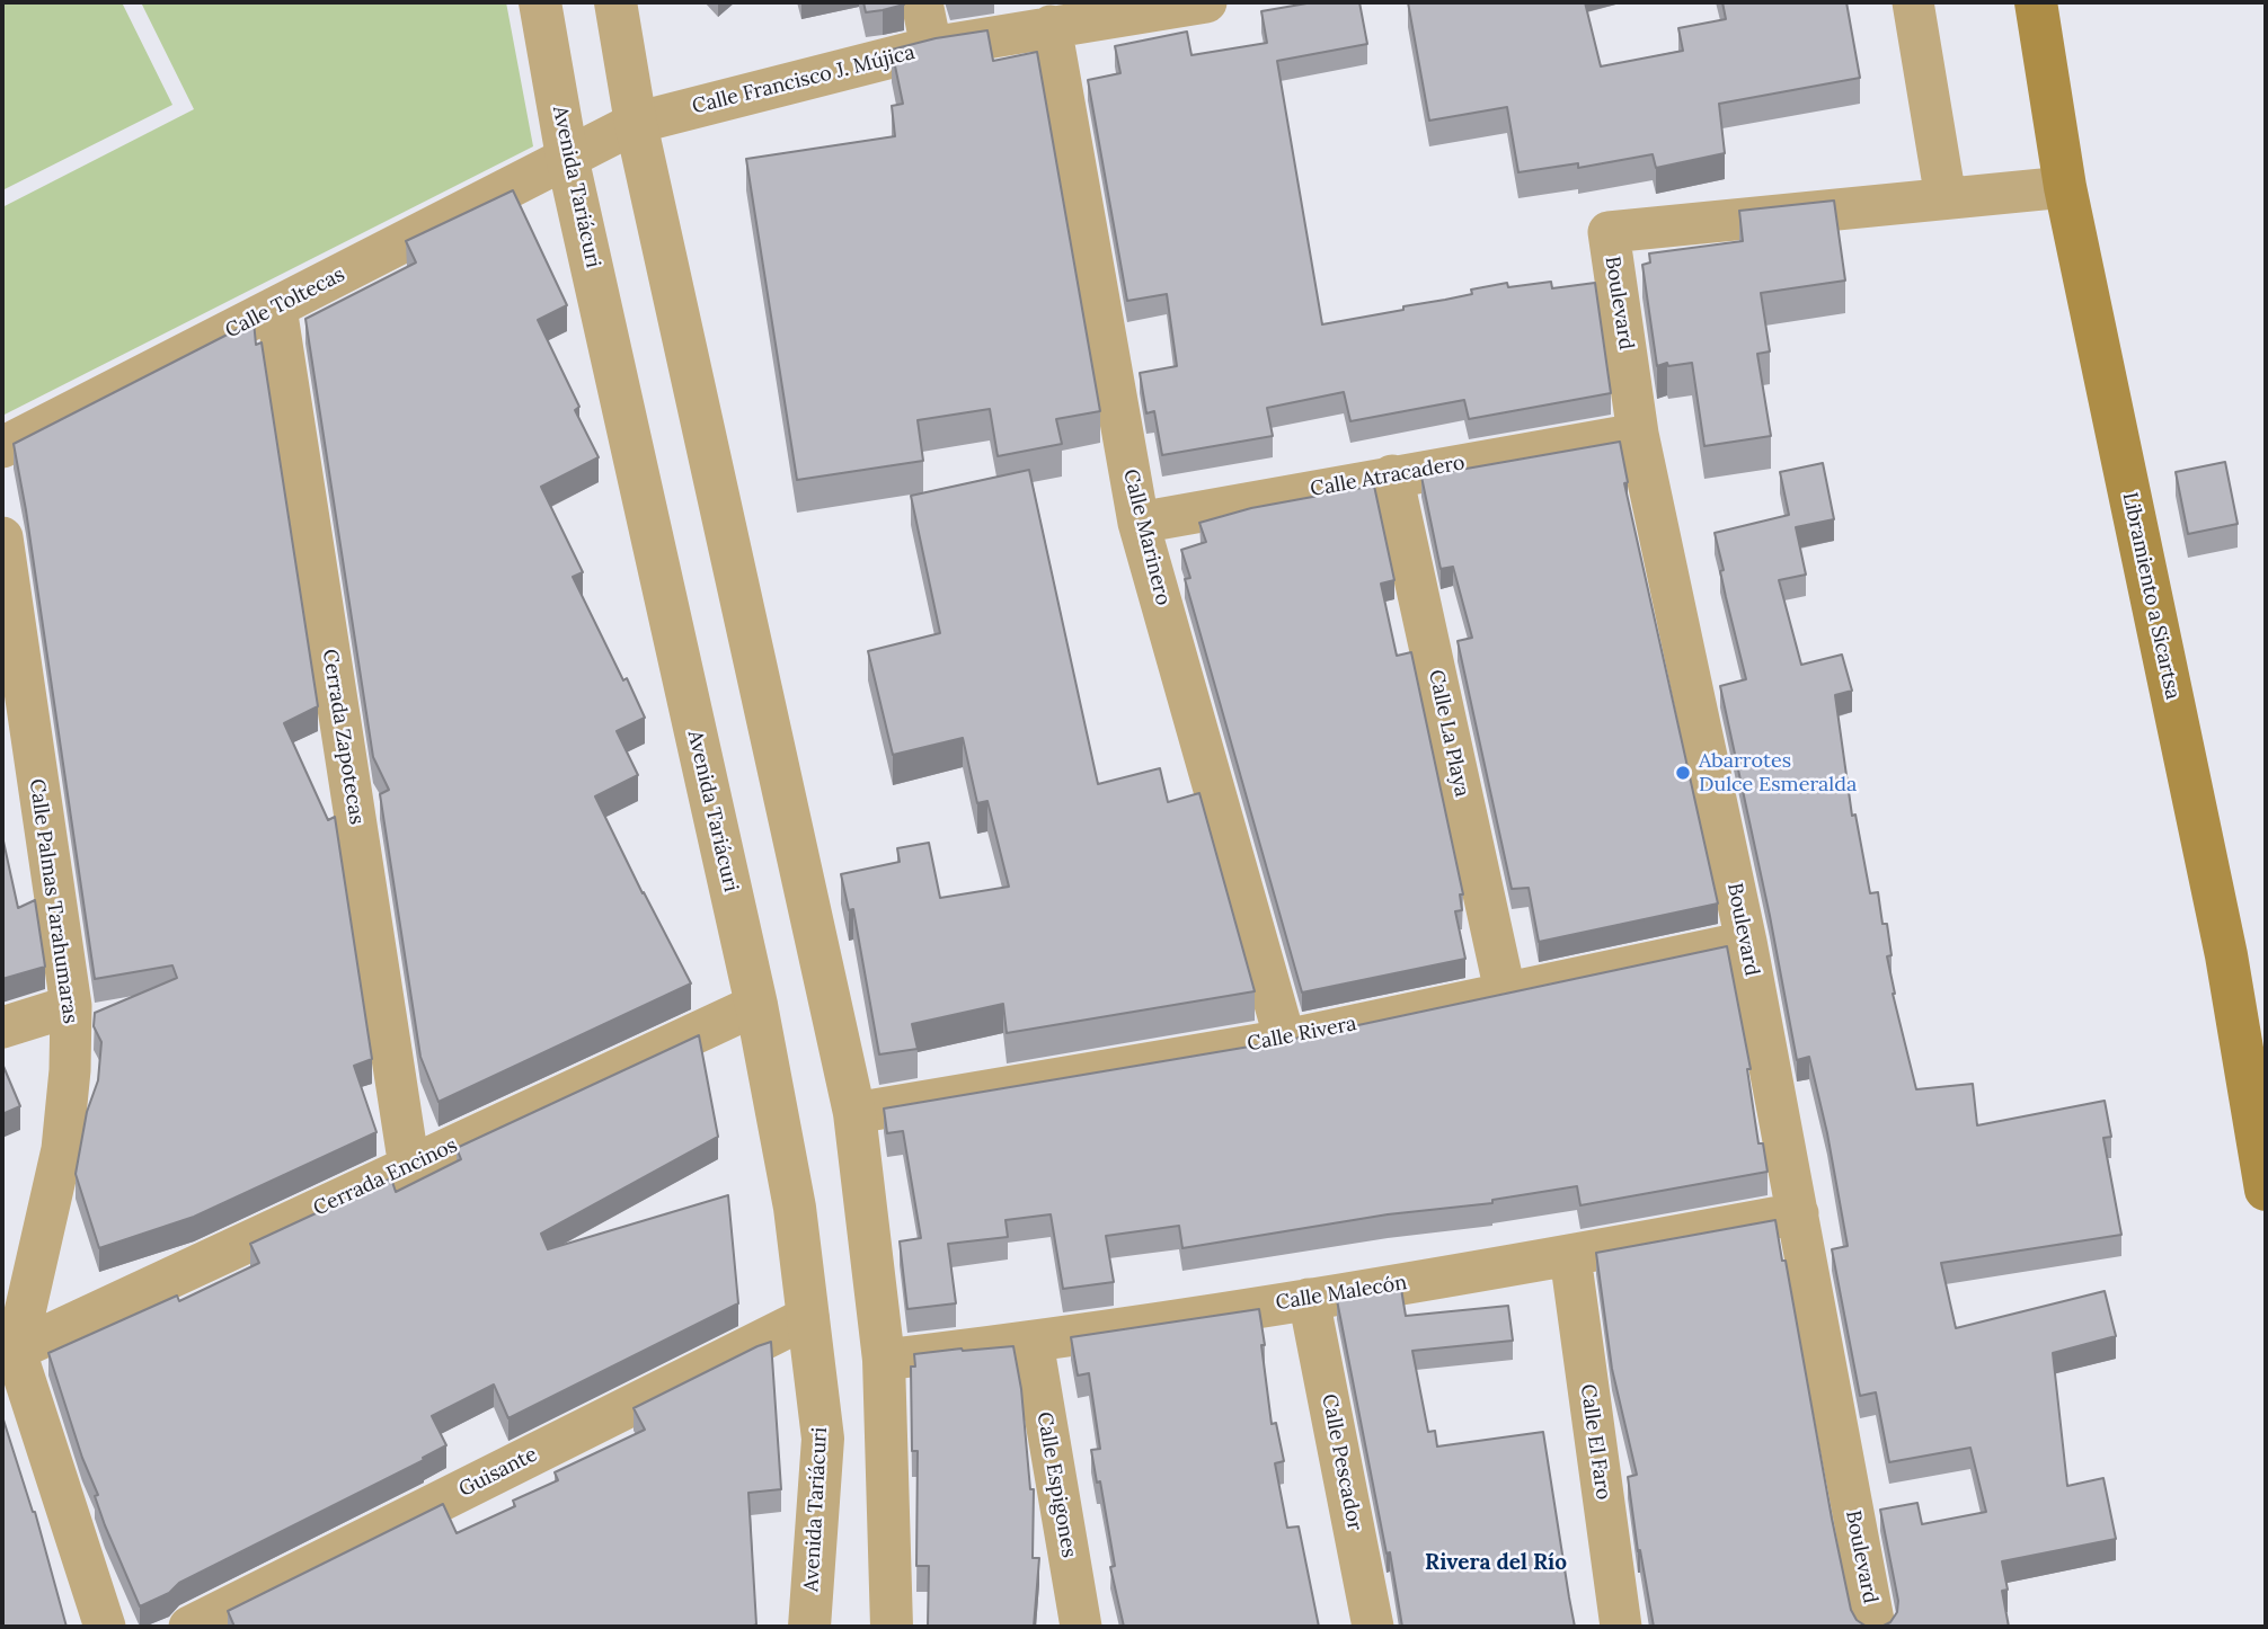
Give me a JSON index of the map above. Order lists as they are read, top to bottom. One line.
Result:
{"streets":{"main road":["Libramiento a Sicartsa"],"street":["Calle Francisco J. Mújica","Avenida Tariácuri","Calle Toltecas","Boulevard","Calle Atracadero","Calle Marinero","Calle La Playa","Cerrada Zapotecas","Calle Palmas Tarahumaras","Calle Rivera","Cerrada Encinos","Calle Malecón","Calle El Faro","Calle Pescador","Guisante","Calle Espigones"]},"crossings":[["Calle Francisco J. Mújica","Avenida Tariácuri"],["Calle Francisco J. Mújica","Calle Toltecas"],["Calle Francisco J. Mújica","Calle Marinero"],["Avenida Tariácuri","Calle Toltecas"],["Avenida Tariácuri","Cerrada Encinos"],["Avenida Tariácuri","Guisante"],["Calle Toltecas","Cerrada Zapotecas"],["Boulevard","Calle Atracadero"],["Boulevard","Calle Rivera"],["Boulevard","Calle Malecón"],["Calle Atracadero","Calle Marinero"],["Calle Atracadero","Calle La Playa"],["Calle Marinero","Calle Rivera"],["Calle La Playa","Calle Rivera"],["Cerrada Zapotecas","Cerrada Encinos"],["Calle Palmas Tarahumaras","Cerrada Encinos"],["Calle Malecón","Calle El Faro"],["Calle Malecón","Calle Pescador"],["Calle Malecón","Calle Espigones"]],"districts":["Rivera del Río"],"places":["Abarrotes Dulce Esmeralda"]}
